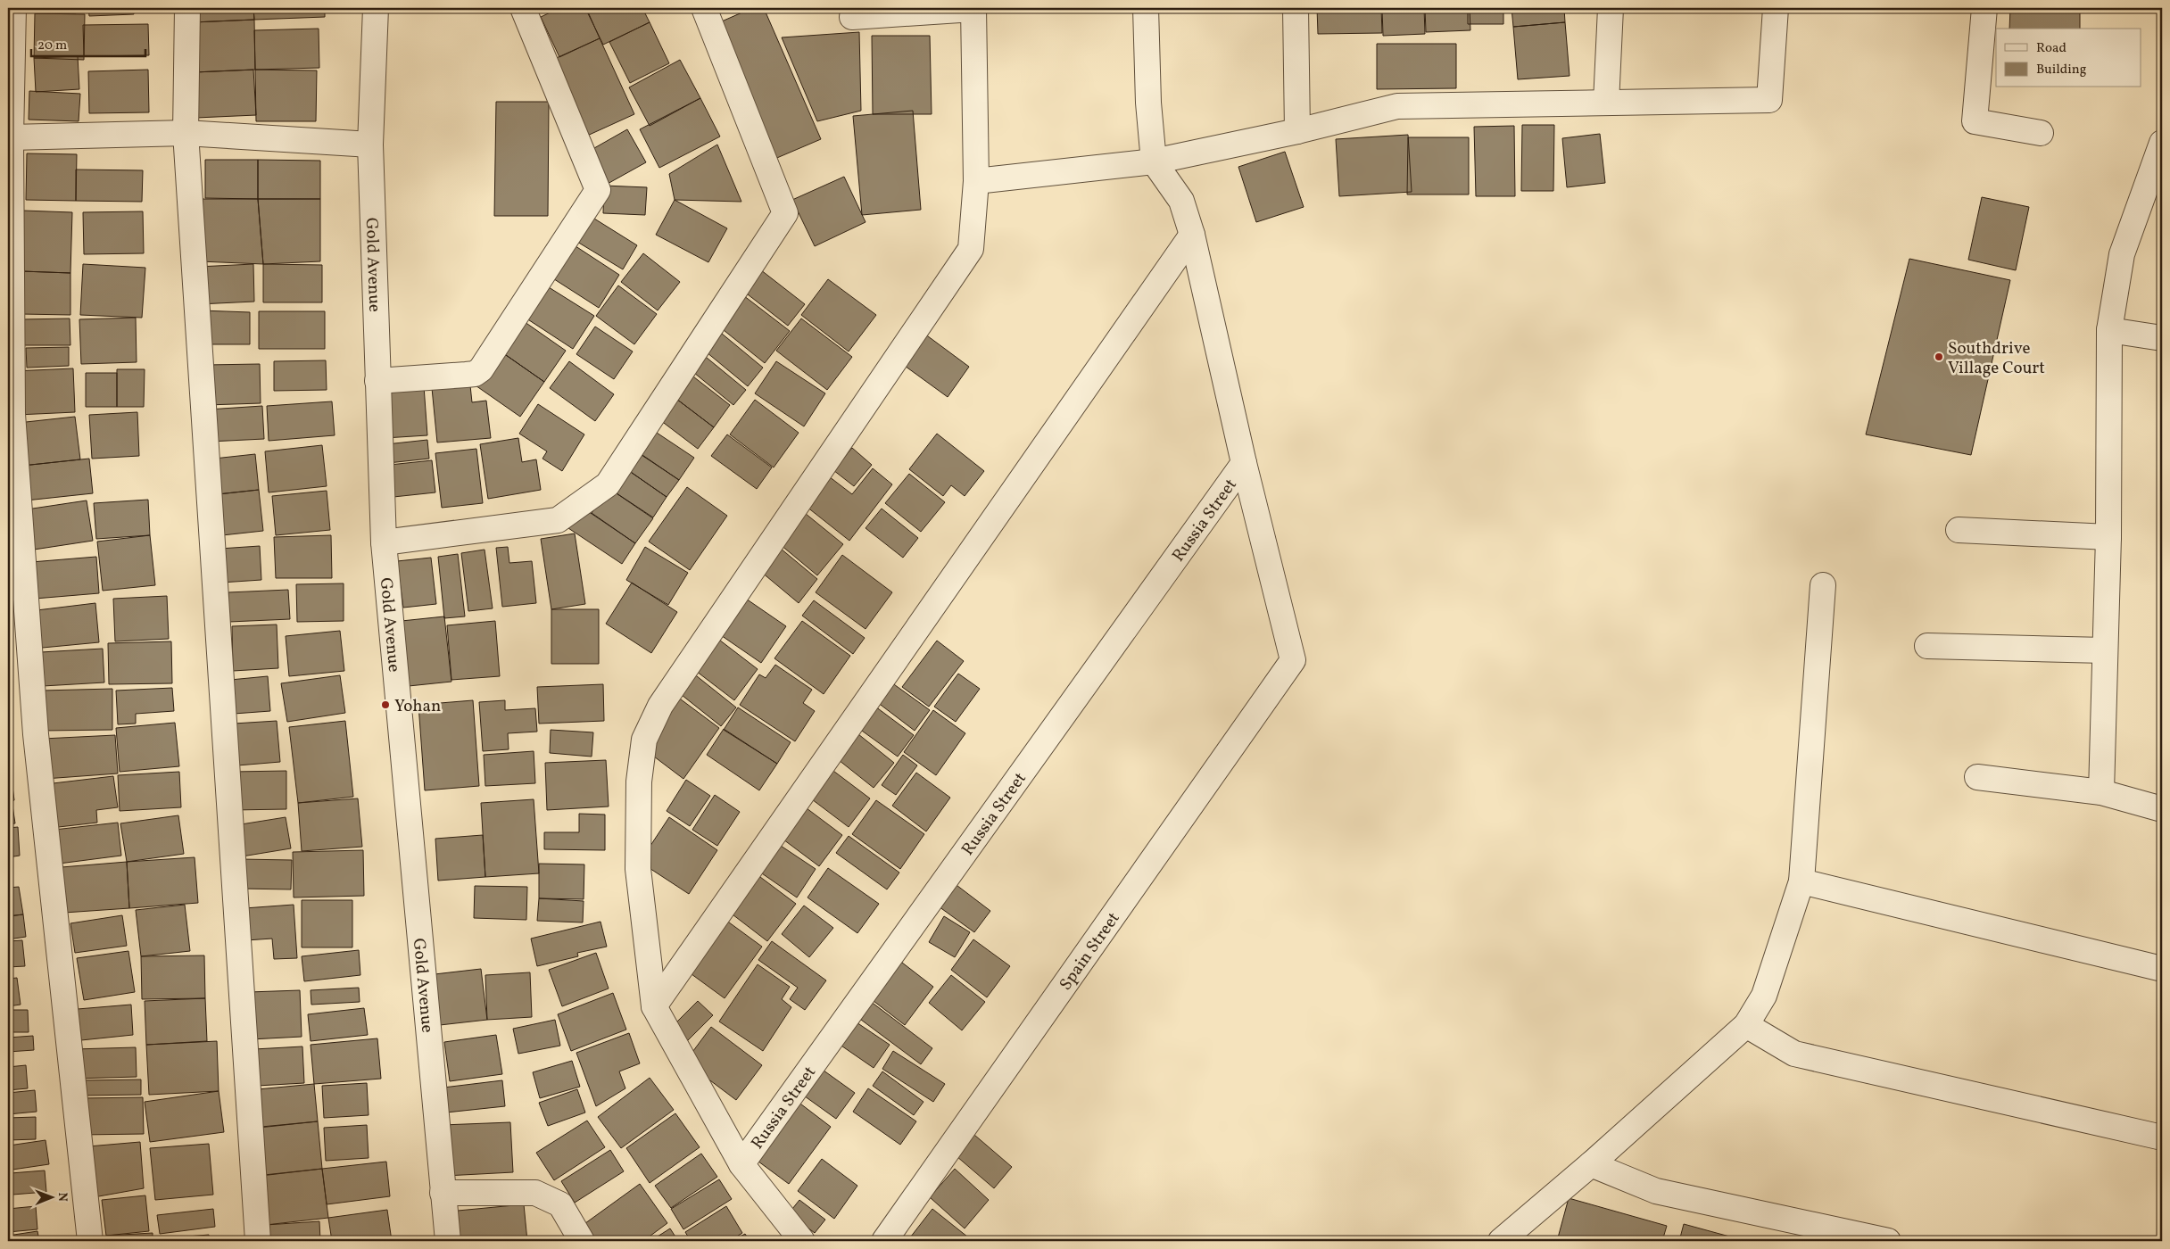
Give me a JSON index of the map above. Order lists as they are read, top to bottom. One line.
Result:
{"streets":{"street":["Gold Avenue","Russia Street","Spain Street"]},"crossings":[["Russia Street","Spain Street"]],"places":["Southdrive Village Court","Yohan"],"legend":["Road","Building"],"scale_bar":"20 m","north":"right"}
